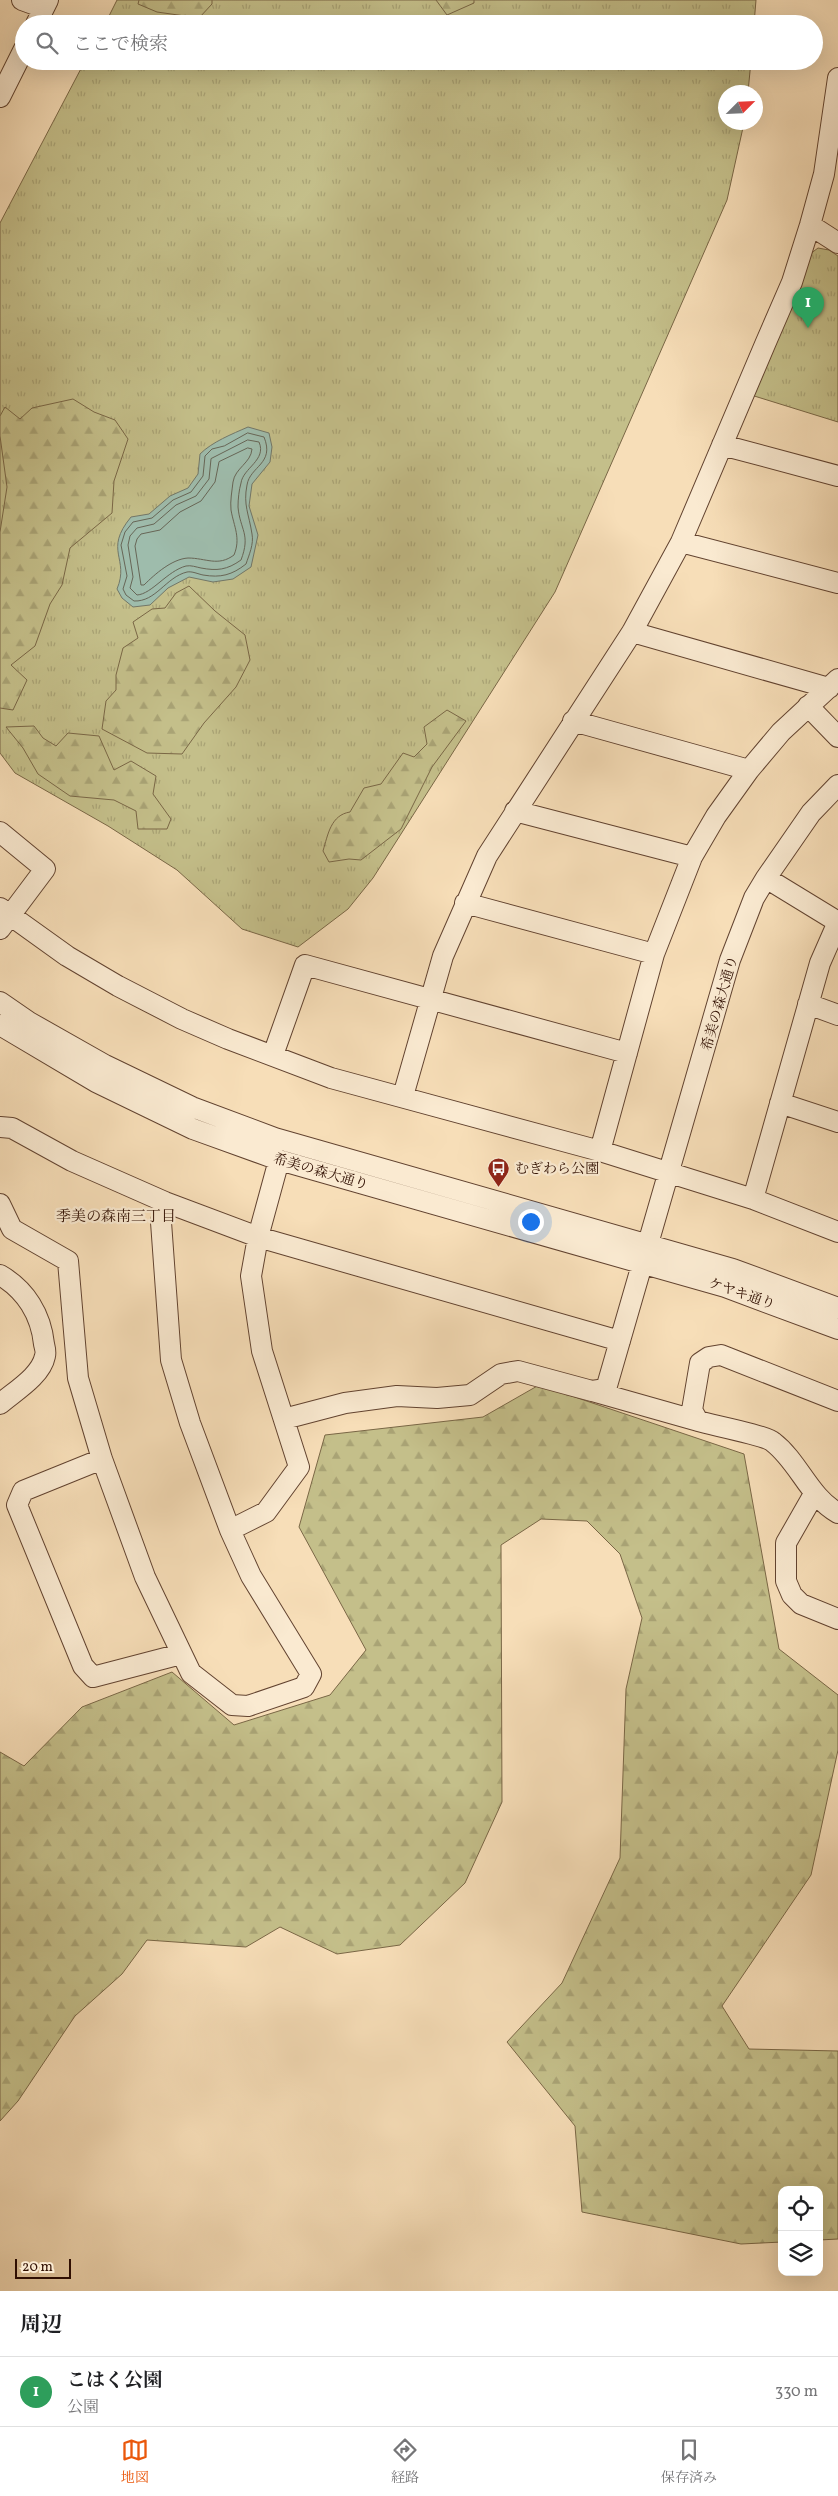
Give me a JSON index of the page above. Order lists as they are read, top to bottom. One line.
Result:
{"streets":{"street":["希美の森大通り","ケヤキ通り"]},"crossings":[["希美の森大通り","ケヤキ通り"]],"districts":["季美の森南三丁目"],"places":{"bus stop":["むぎわら公園"]},"scale_bar":"20 m","north":"top right","page":{"search":"ここで検索","pins":"1","scale":"20 m","heading":"周辺","list":[{"mark":"1","name":"こはく公園","note":"公園","value":"330 m"}],"nav":["地図","経路","保存済み"]}}
